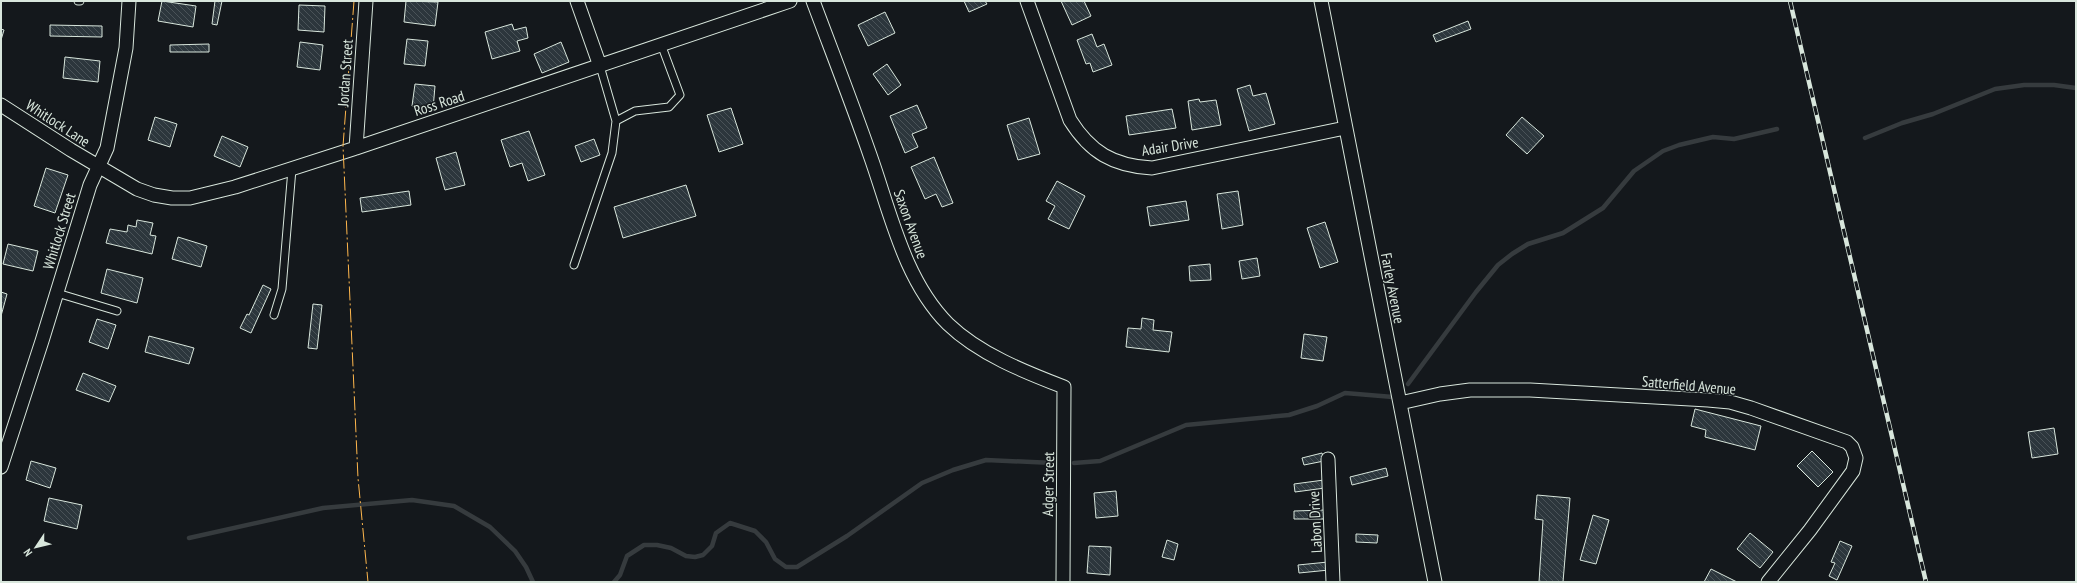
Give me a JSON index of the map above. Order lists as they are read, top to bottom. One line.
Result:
{"streets":{"street":["Jordan Street","Ross Road","Whitlock Lane","Adair Drive","Saxon Avenue","Whitlock Street","Farley Avenue","Satterfield Avenue","Adger Street","Labon Drive"]},"crossings":[["Jordan Street","Ross Road"],["Ross Road","Whitlock Lane"],["Ross Road","Whitlock Street"],["Whitlock Lane","Whitlock Street"],["Adair Drive","Farley Avenue"],["Saxon Avenue","Adger Street"],["Farley Avenue","Satterfield Avenue"]],"north":"bottom left"}
